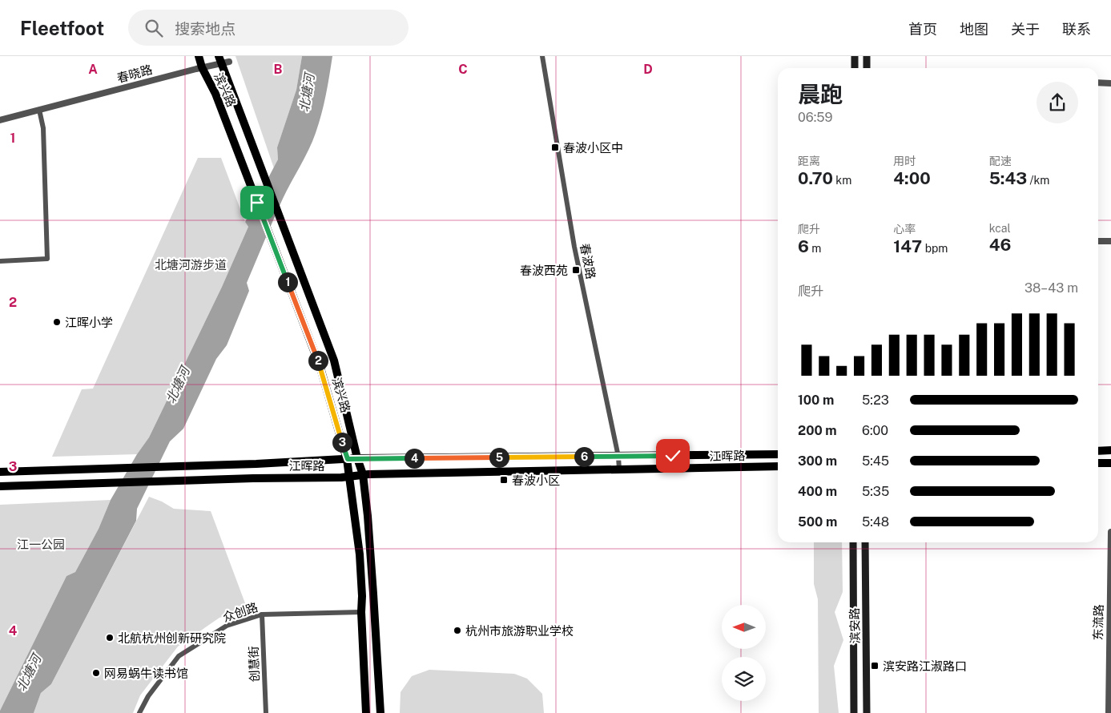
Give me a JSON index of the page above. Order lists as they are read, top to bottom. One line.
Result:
{"streets":{"main road":["滨兴路","江晖路","滨安路"],"street":["春晓路","春波路","众创路","东流路","创慧街"]},"crossings":[["春晓路","滨兴路"],["滨兴路","江晖路"],["滨兴路","众创路"],["春波路","江晖路"],["众创路","创慧街"]],"water":["北塘河"],"parks":["北塘河游步道","江一公园"],"places":{"transit":["春波小区中","春波西苑","春波小区","滨安路江淑路口"],"other":["江晖小学","杭州市旅游职业学校","北航杭州创新研究院","网易蜗牛读书馆"]},"north":"left","page":{"header":"Fleetfoot","search":"搜索地点","nav":["首页","地图","关于","联系"],"heading":["晨跑","06:59"],"stats":[["距离","0.70 km"],["用时","4:00"],["配速","5:43 /km"],["爬升","6 m"],["心率","147 bpm"],["kcal","46"]],"pins":["1","2","3","6","5","4"],"chart":["爬升","38–43 m"],"list":[{"name":"100 m","note":"5:23"},{"name":"200 m","note":"6:00"},{"name":"300 m","note":"5:45"},{"name":"400 m","note":"5:35"},{"name":"500 m","note":"5:48"}]},"grid":{"columns":["A","B","C","D"],"rows":["1","2","3","4"]}}
